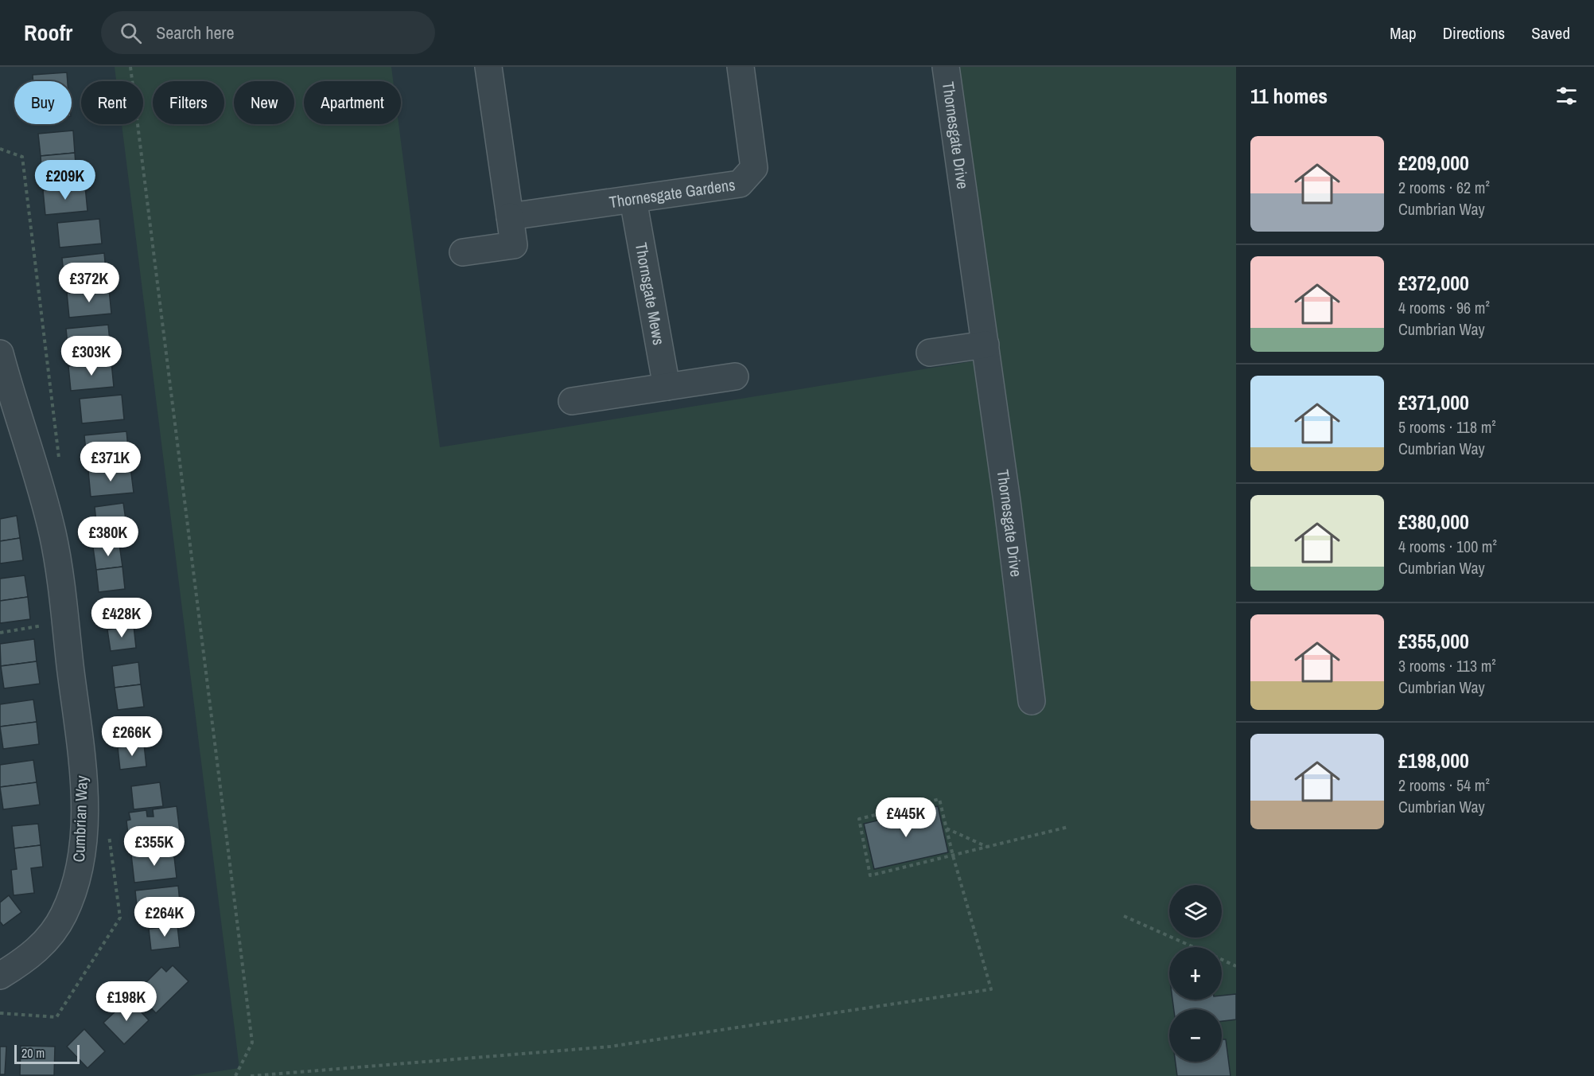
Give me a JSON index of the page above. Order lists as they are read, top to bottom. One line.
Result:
{"streets":{"street":["Thornesgate Drive","Thornesgate Gardens","Thornsgate Mews","Cumbrian Way"]},"crossings":[["Thornesgate Gardens","Thornsgate Mews"]],"scale_bar":"20 m","page":{"header":"Roofr","search":"Search here","nav":["Map","Directions","Saved"],"heading":"11 homes","chip":["Buy","Rent","Filters","New","Apartment"],"list":[{"name":"£209,000","note":"2 rooms · 62 m² · Cumbrian Way"},{"name":"£372,000","note":"4 rooms · 96 m² · Cumbrian Way"},{"name":"£371,000","note":"5 rooms · 118 m² · Cumbrian Way"},{"name":"£380,000","note":"4 rooms · 100 m² · Cumbrian Way"},{"name":"£355,000","note":"3 rooms · 113 m² · Cumbrian Way"},{"name":"£198,000","note":"2 rooms · 54 m² · Cumbrian Way"}],"price":["£209K","£372K","£303K","£371K","£380K","£428K","£266K","£445K","£355K","£264K","£198K"],"map_buttons":["+","−"],"scale":"20 m"}}
